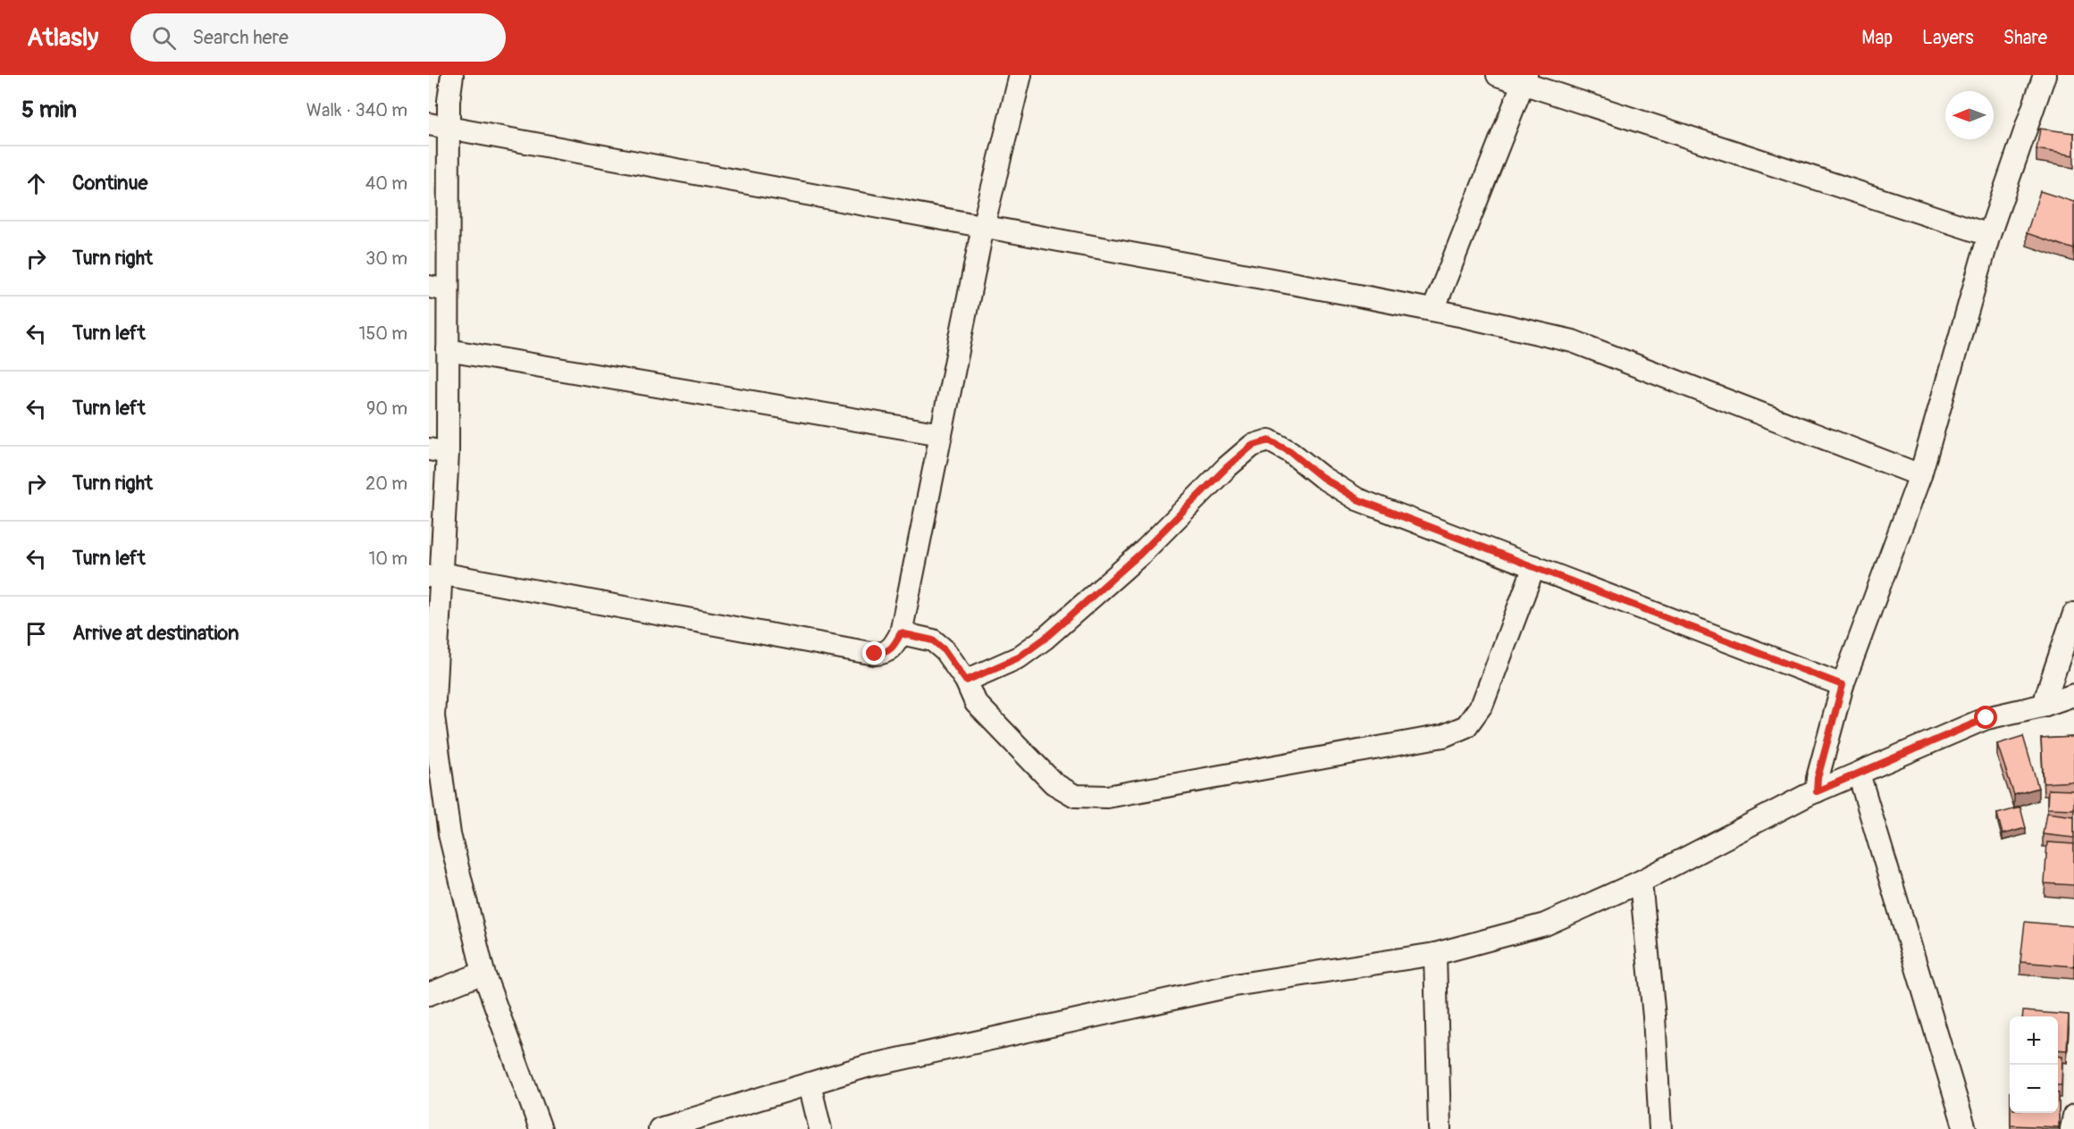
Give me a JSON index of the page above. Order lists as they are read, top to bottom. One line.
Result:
{"north":"left","page":{"header":"Atlasly","search":"Search here","nav":["Map","Layers","Share"],"heading":["5 min","Walk · 340 m"],"list":[["Continue","40 m"],["Turn right","30 m"],["Turn left","150 m"],["Turn left","90 m"],["Turn right","20 m"],["Turn left","10 m"],"Arrive at destination"],"map_buttons":["+","−"]}}
